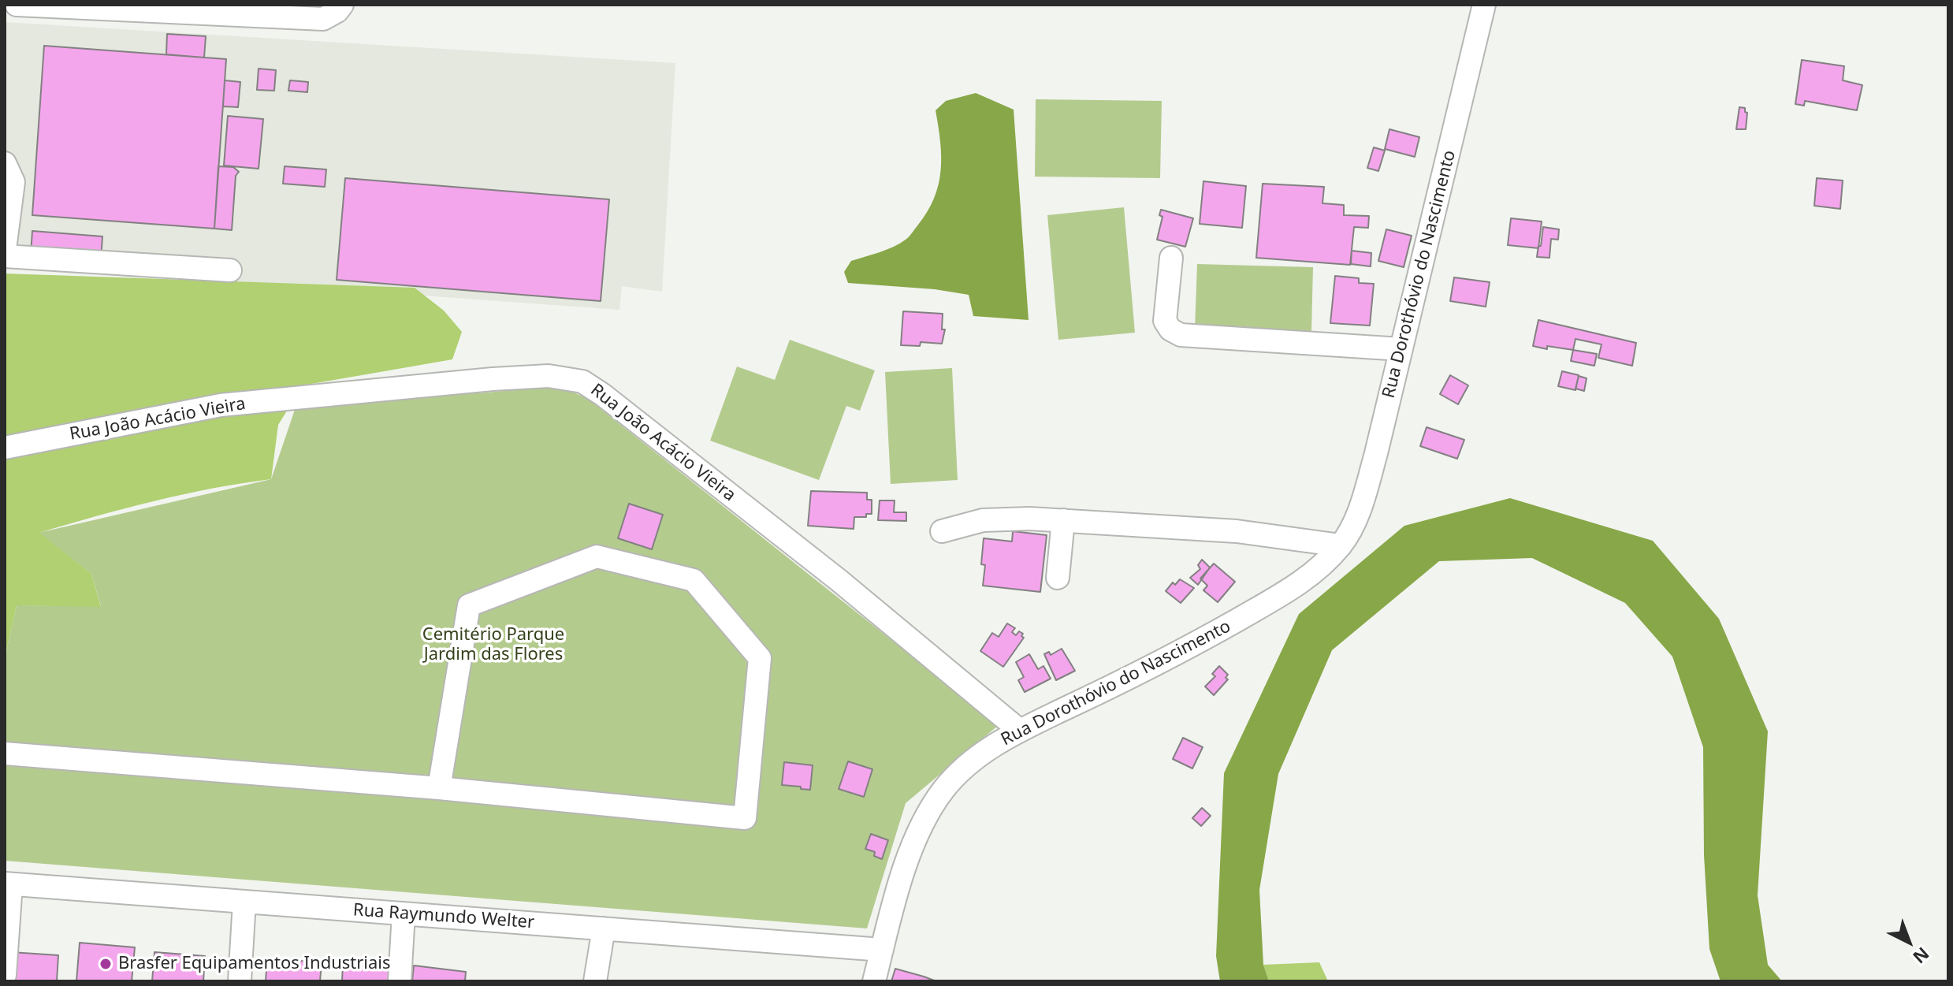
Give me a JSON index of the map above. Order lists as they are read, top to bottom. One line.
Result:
{"streets":{"street":["Rua Dorothóvio do Nascimento","Rua João Acácio Vieira","Rua Raymundo Welter"]},"crossings":[["Rua Dorothóvio do Nascimento","Rua João Acácio Vieira"],["Rua Dorothóvio do Nascimento","Rua Raymundo Welter"]],"parks":["Cemitério Parque Jardim das Flores"],"places":["Brasfer Equipamentos Industriais"],"north":"bottom right"}
